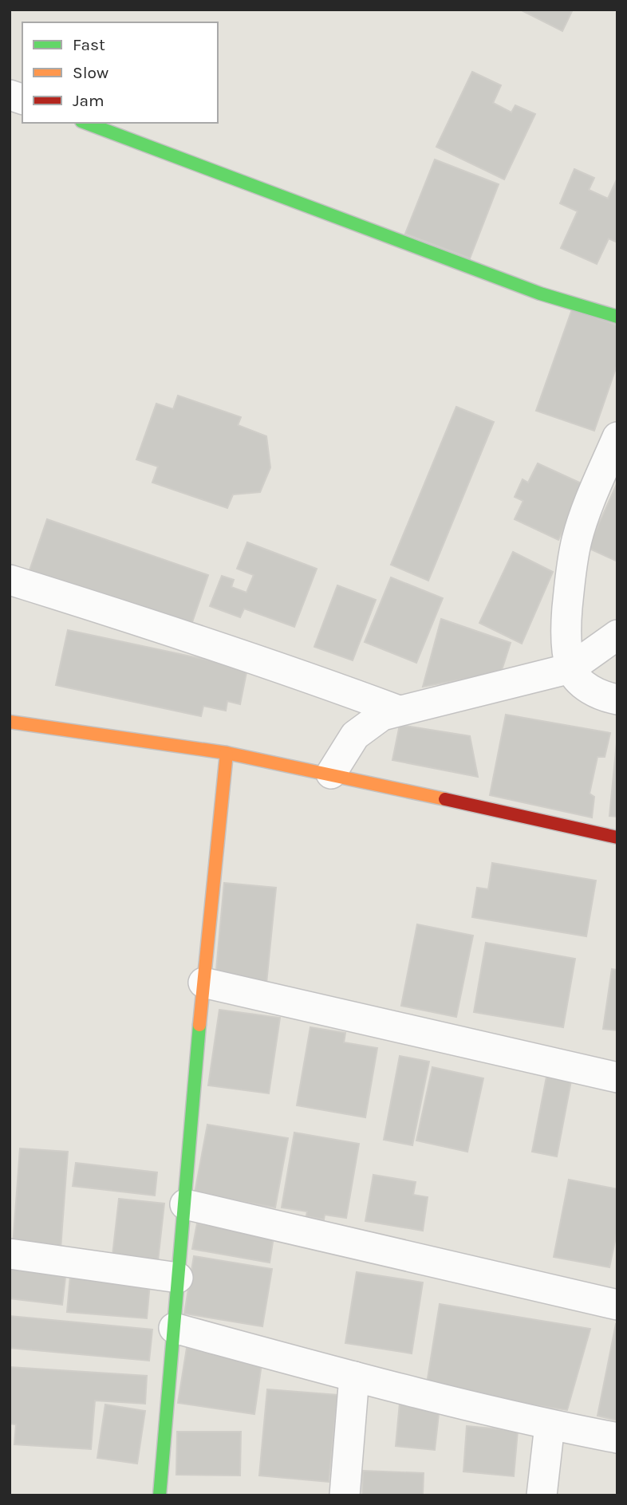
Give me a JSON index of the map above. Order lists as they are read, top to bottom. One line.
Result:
{"legend":["Fast","Slow","Jam"]}
